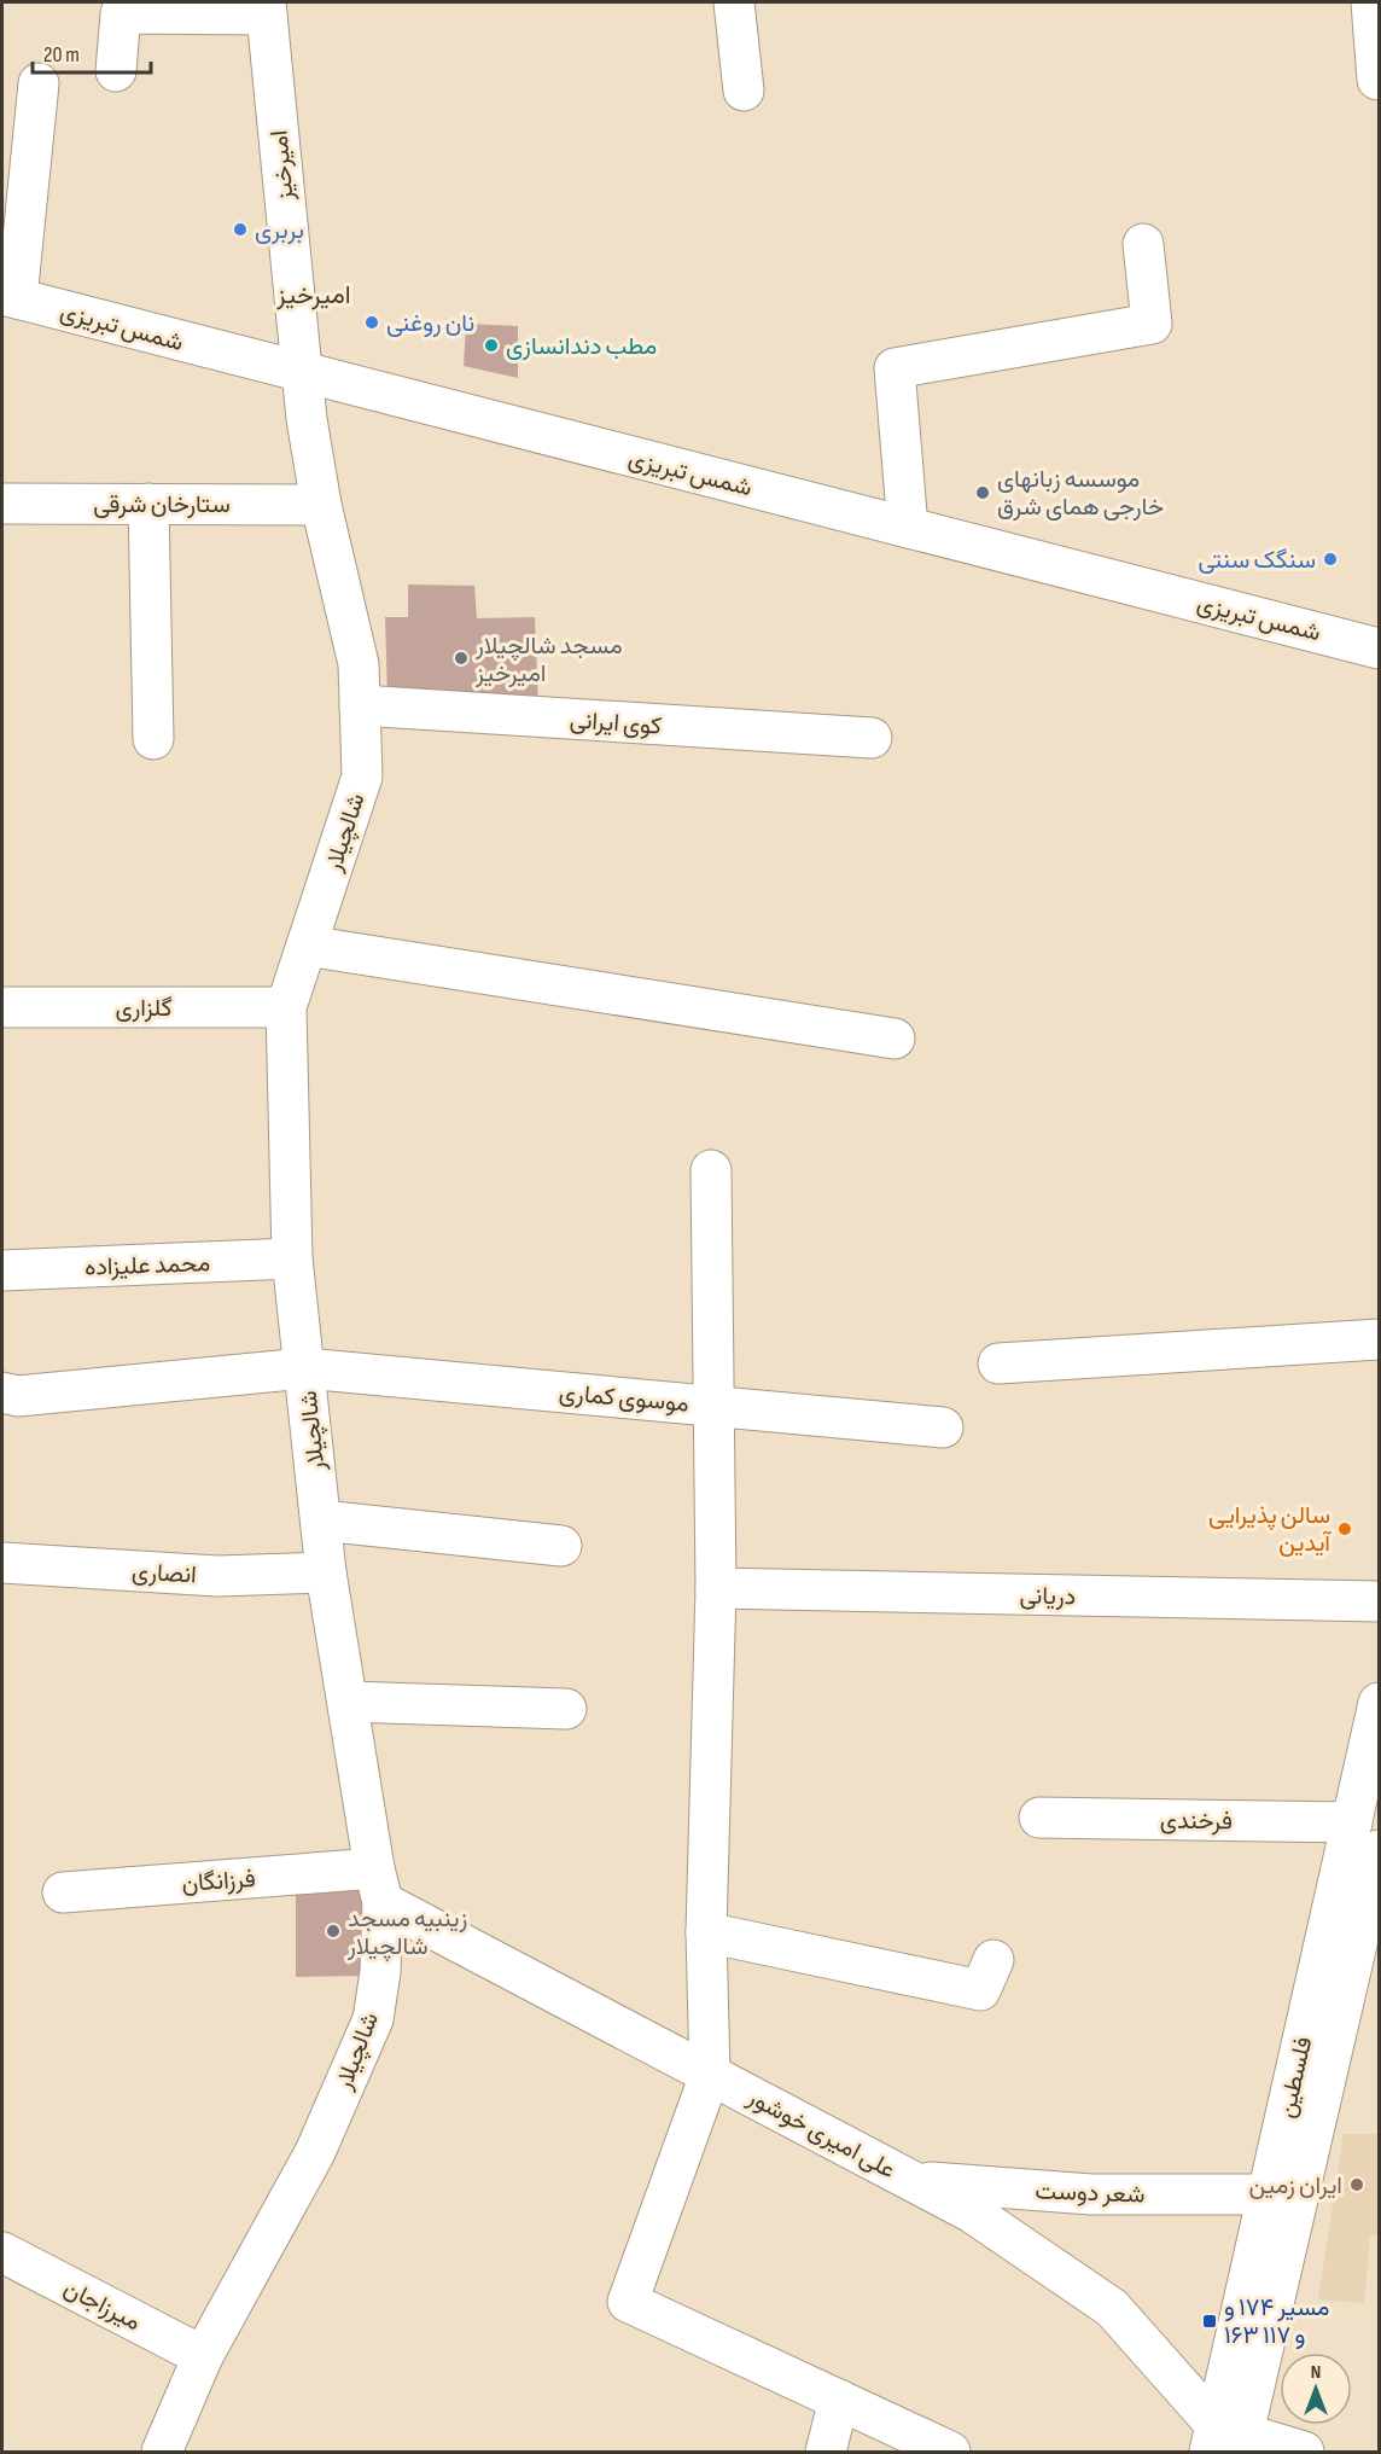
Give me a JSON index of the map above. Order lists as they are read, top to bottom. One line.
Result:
{"streets":{"street":["امیرخیز","شمس تبریزی","ستارخان شرقی","کوی ایرانی","شالچیلار","گلزاری","محمد علیزاده","موسوی کماری","انصاری","دریانی","فرخندی","فرزانگان","فلسطین","علی امیری خوشور","شعر دوست","میرزاجان"]},"crossings":[["امیرخیز","شمس تبریزی"],["امیرخیز","شالچیلار"],["شمس تبریزی","شالچیلار"],["ستارخان شرقی","شالچیلار"],["کوی ایرانی","شالچیلار"],["شالچیلار","گلزاری"],["شالچیلار","محمد علیزاده"],["شالچیلار","موسوی کماری"],["شالچیلار","انصاری"],["شالچیلار","فرزانگان"],["شالچیلار","علی امیری خوشور"],["شالچیلار","میرزاجان"],["فرخندی","فلسطین"],["فرزانگان","علی امیری خوشور"],["فلسطین","علی امیری خوشور"],["فلسطین","شعر دوست"],["علی امیری خوشور","شعر دوست"]],"districts":["امیرخیز"],"places":{"other":["بربری","نان روغنی","مطب دندانسازی","موسسه زبانهای خارجی همای شرق","سنگک سنتی","مسجد شالچیلار امیرخیز","سالن پذیرایی آیدین","زینبیه مسجد شالچیلار","ایران زمین"],"transit":["مسیر ۱۷۴ و ۱۶۳ و ۱۱۷"]},"scale_bar":"20 m","north":"top"}
